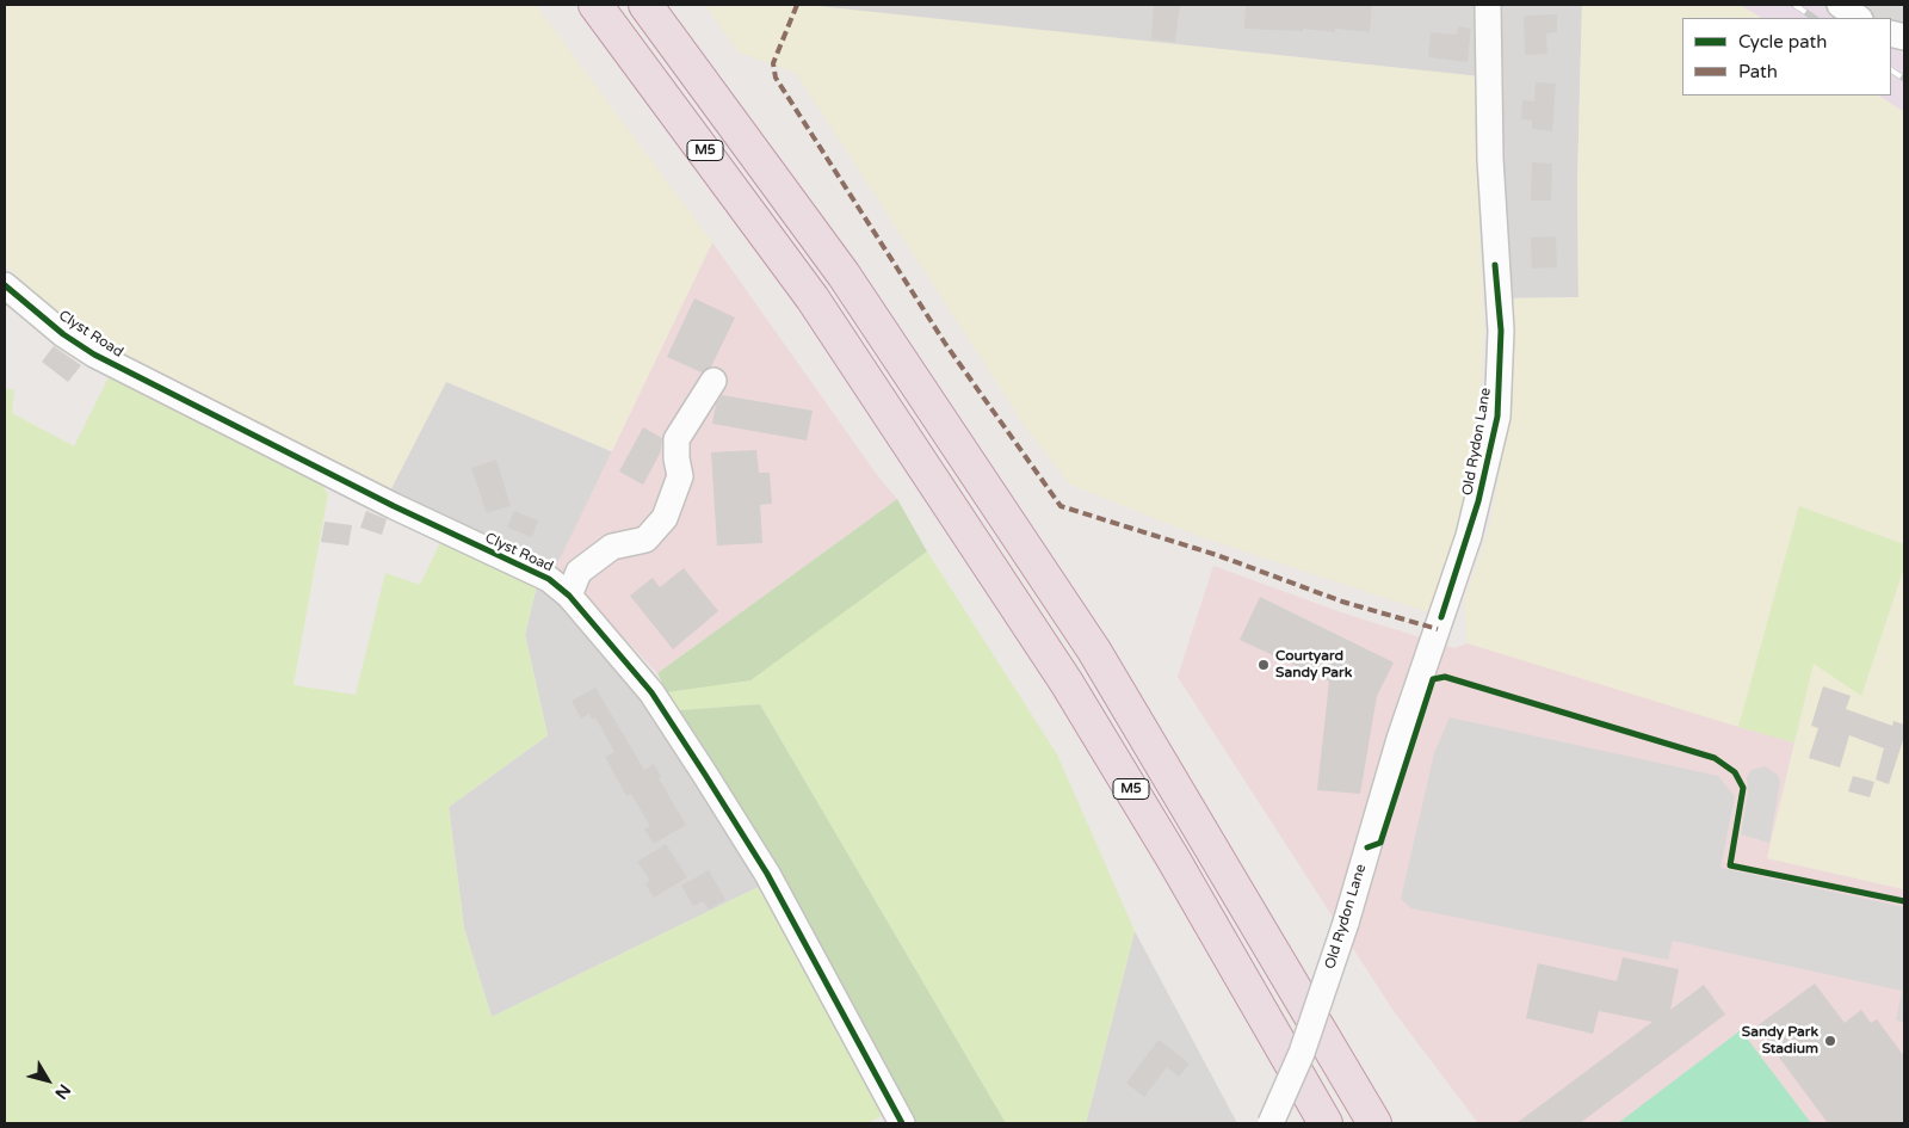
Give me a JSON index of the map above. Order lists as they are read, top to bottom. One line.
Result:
{"streets":{"highway":["M5"],"street":["Clyst Road","Old Rydon Lane"]},"places":["Courtyard Sandy Park","Sandy Park Stadium"],"legend":["Cycle path","Path"],"north":"bottom right"}
